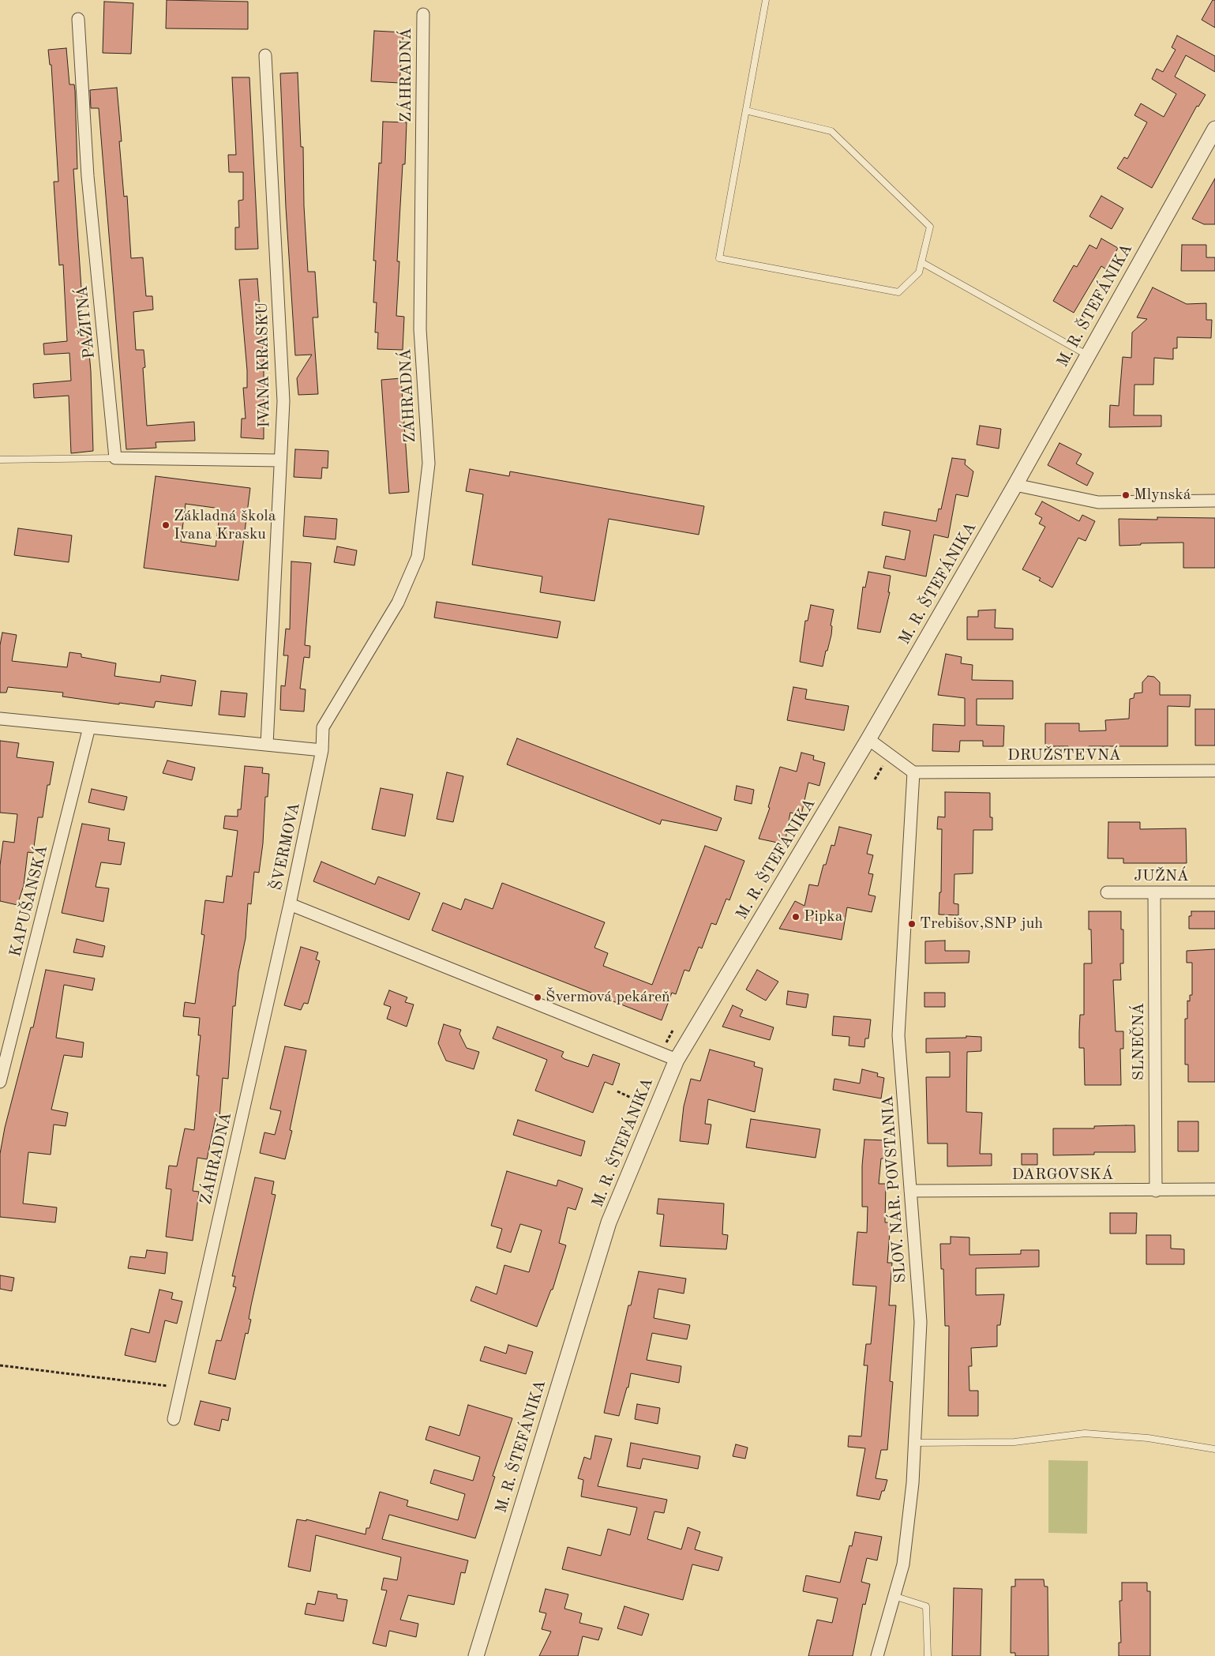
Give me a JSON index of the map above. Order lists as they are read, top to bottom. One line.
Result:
{"streets":{"street":["ZÁHRADNÁ","M. R. ŠTEFÁNIKA","PAŽITNÁ","IVANA KRASKU","DRUŽSTEVNÁ","ŠVERMOVA","JUŽNÁ","KAPUŠANSKÁ","SLNEČNÁ","DARGOVSKÁ","SLOV. NÁR. POVSTANIA"]},"crossings":[["ZÁHRADNÁ","ŠVERMOVA"],["M. R. ŠTEFÁNIKA","ŠVERMOVA"],["DRUŽSTEVNÁ","SLOV. NÁR. POVSTANIA"],["JUŽNÁ","SLNEČNÁ"],["SLNEČNÁ","DARGOVSKÁ"],["DARGOVSKÁ","SLOV. NÁR. POVSTANIA"]],"places":["Mlynská","Základná škola Ivana Krasku","Pipka","Trebišov,SNP juh","Švermová pekáreň"]}
